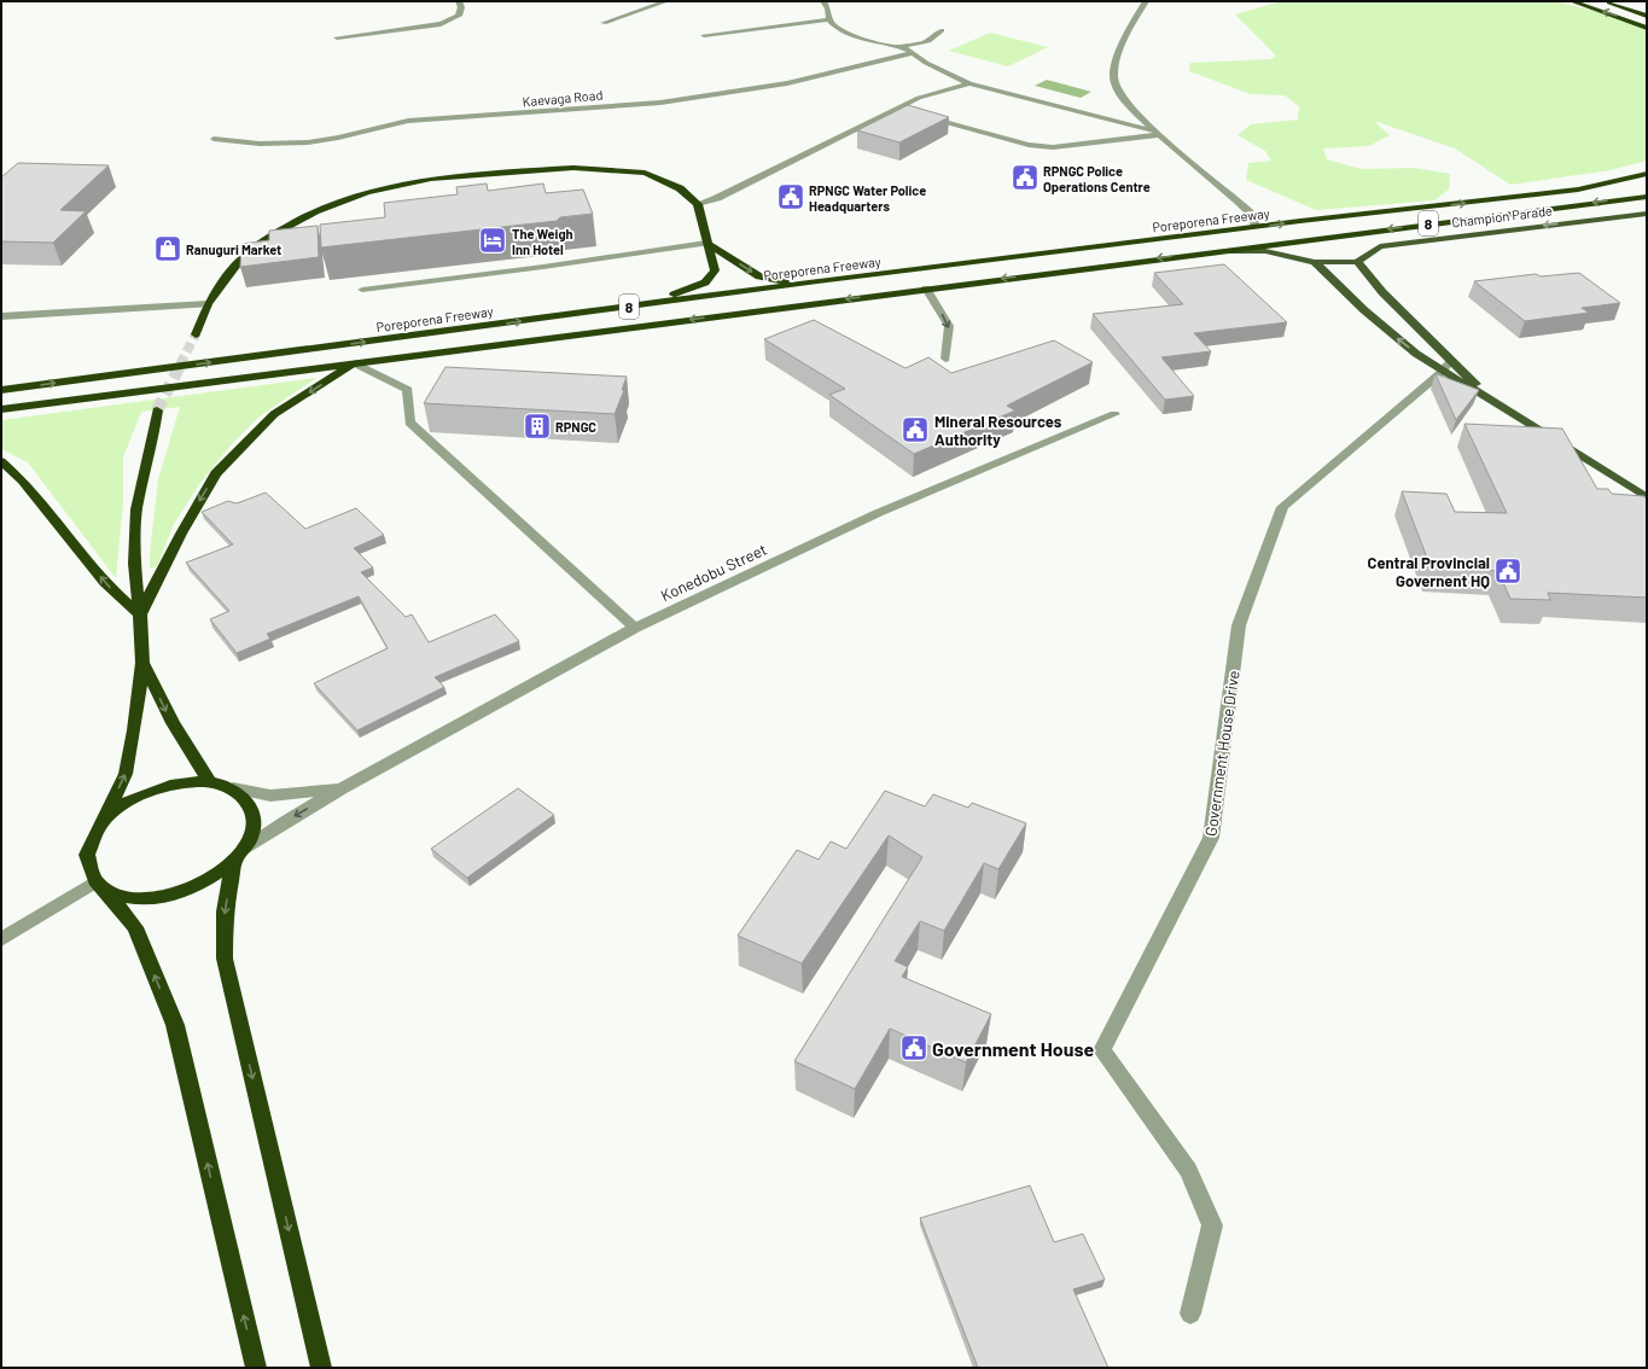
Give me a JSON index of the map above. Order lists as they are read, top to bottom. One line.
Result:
{"streets":{"highway":["Poreporena Freeway","8"],"main road":["Champion Parade"],"street":["Kaevaga Road","Konedobu Street","Government House Drive"]},"one_way":["Champion Parade"],"places":{"public building":["RPNGC Police Operations Centre","RPNGC Water Police Headquarters","Mineral Resources Authority","Central Provincial Governent HQ","Government House"],"hotel":["The Weigh Inn Hotel"],"shop":["Ranuguri Market"],"building":["RPNGC"]}}
